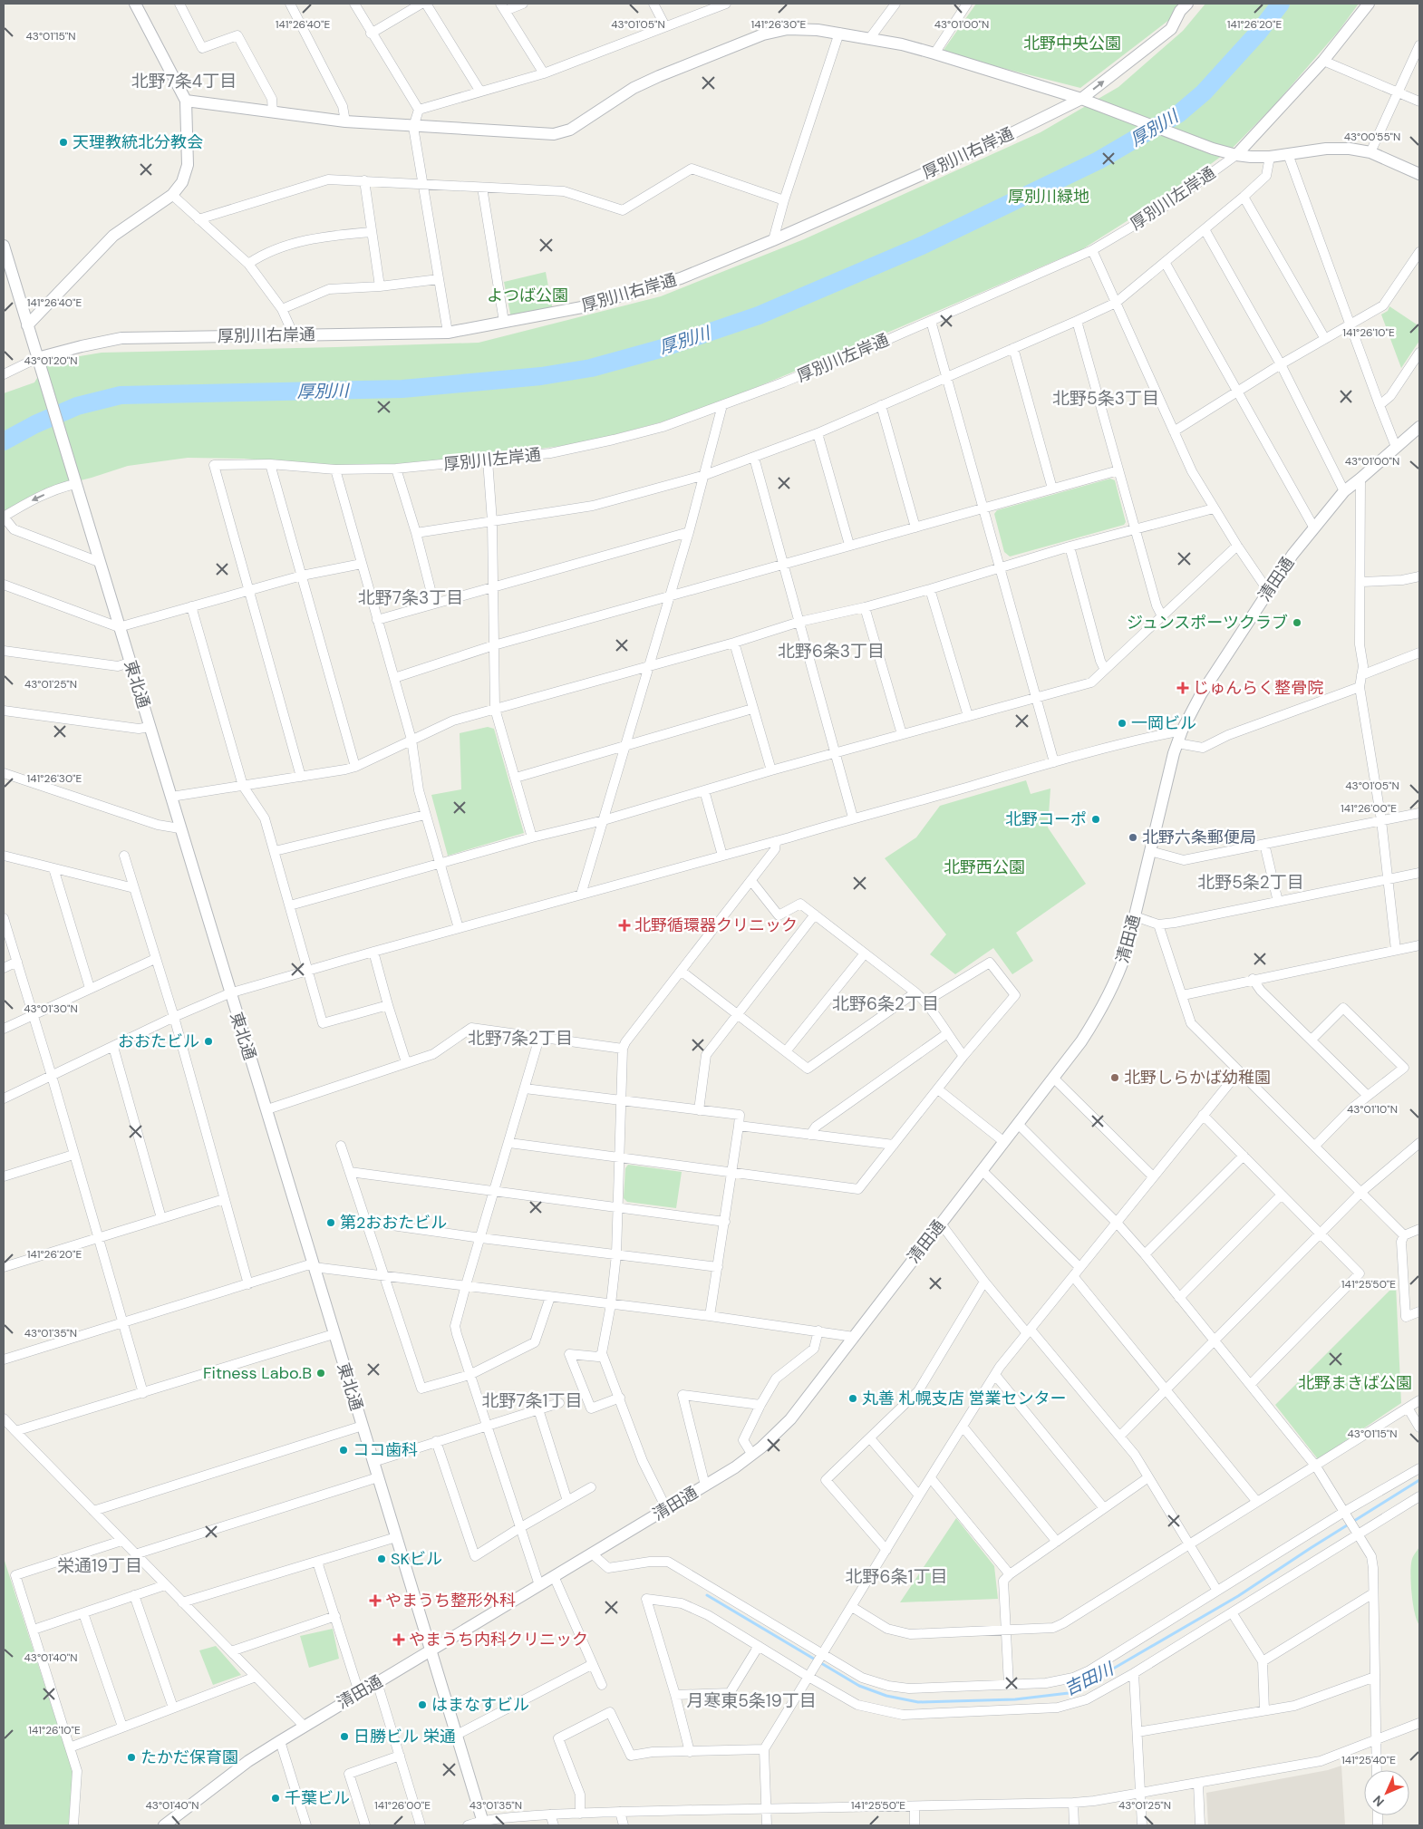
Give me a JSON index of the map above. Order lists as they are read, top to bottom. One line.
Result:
{"streets":{"street":["厚別川右岸通","厚別川左岸通","清田通","東北通"]},"crossings":[["厚別川右岸通","東北通"],["清田通","東北通"]],"districts":["北野7条4丁目","北野5条3丁目","北野7条3丁目","北野6条3丁目","北野5条2丁目","北野6条2丁目","北野7条2丁目","北野7条1丁目","栄通19丁目","北野6条1丁目","月寒東5条19丁目"],"water":["厚別川","吉田川"],"parks":["北野中央公園","厚別川緑地","よつば公園","北野西公園","北野まきば公園"],"places":{"other":["天理教統北分教会","ジュンスポーツクラブ","一岡ビル","北野コーポ","北野六条郵便局","おおたビル","北野しらかば幼稚園","第2おおたビル","Fitness Labo.B","丸善 札幌支店 営業センター","ココ歯科","SKビル","はまなすビル","日勝ビル 栄通","たかだ保育園","千葉ビル"],"health":["じゅんらく整骨院","北野循環器クリニック","やまうち整形外科","やまうち内科クリニック"]},"north":"bottom left","coordinates":["141°26'40\"E","43°01'05\"N","141°26'30\"E","43°01'00\"N","141°26'20\"E","43°01'15\"N","43°00'55\"N","141°26'10\"E","43°01'20\"N","43°01'25\"N","141°26'00\"E","43°01'30\"N","43°01'10\"N","141°25'50\"E","43°01'35\"N","43°01'40\"N","141°25'40\"E"]}
